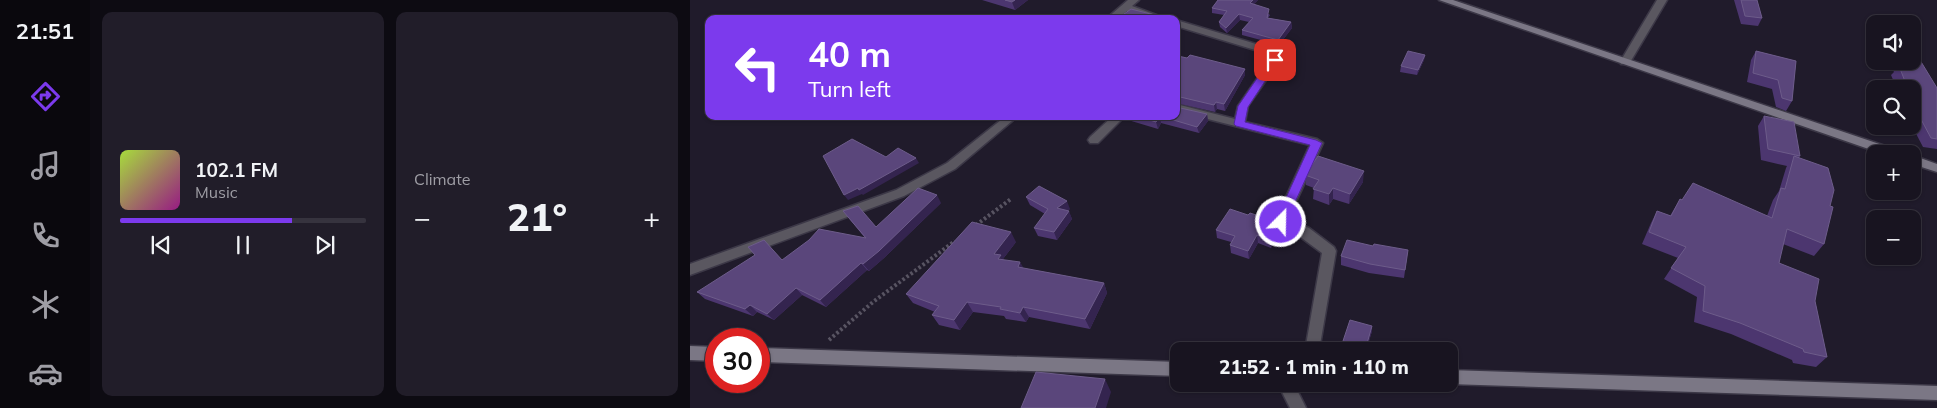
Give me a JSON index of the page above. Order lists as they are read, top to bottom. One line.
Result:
{"page":{"tabs":"21:51","tile":"Climate","map_buttons":["+","−"],"turn":["40 m","Turn left"],"song":["102.1 FM","Music"],"heat":["−","21°","+"],"limit":"30","trip":"21:52 · 1 min · 110 m"}}
